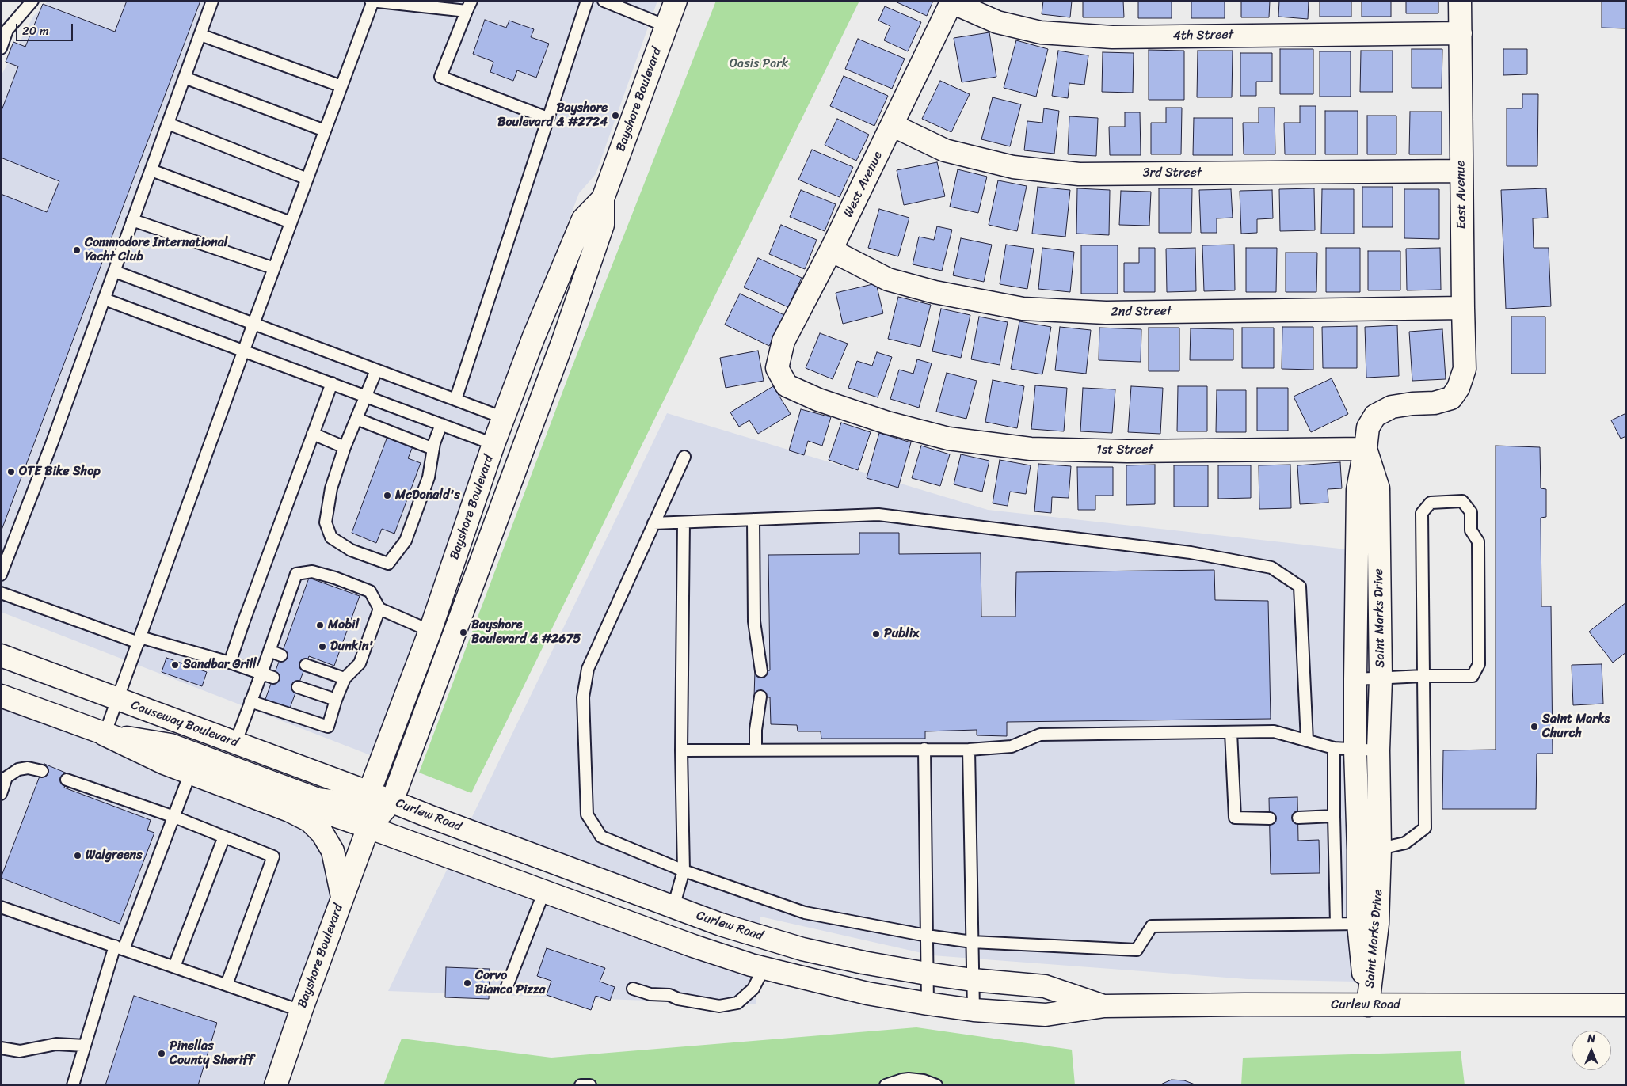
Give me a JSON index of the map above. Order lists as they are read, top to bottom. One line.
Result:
{"streets":{"street":["4th Street","Bayshore Boulevard","3rd Street","West Avenue","East Avenue","2nd Street","1st Street","Saint Marks Drive","Causeway Boulevard","Curlew Road"]},"crossings":[["4th Street","West Avenue"],["4th Street","East Avenue"],["Bayshore Boulevard","Causeway Boulevard"],["Bayshore Boulevard","Curlew Road"],["3rd Street","West Avenue"],["3rd Street","East Avenue"],["West Avenue","2nd Street"],["West Avenue","1st Street"],["East Avenue","2nd Street"],["East Avenue","1st Street"],["East Avenue","Saint Marks Drive"],["1st Street","Saint Marks Drive"],["Saint Marks Drive","Curlew Road"],["Causeway Boulevard","Curlew Road"]],"parks":["Oasis Park"],"places":["Bayshore Boulevard & #2724","Commodore International Yacht Club","OTE Bike Shop","McDonald's","Mobil","Bayshore Boulevard & #2675","Publix","Dunkin'","Sandbar Grill","Saint Marks Church","Walgreens","Corvo Bianco Pizza","Pinellas County Sheriff"],"scale_bar":"20 m","north":"top"}
